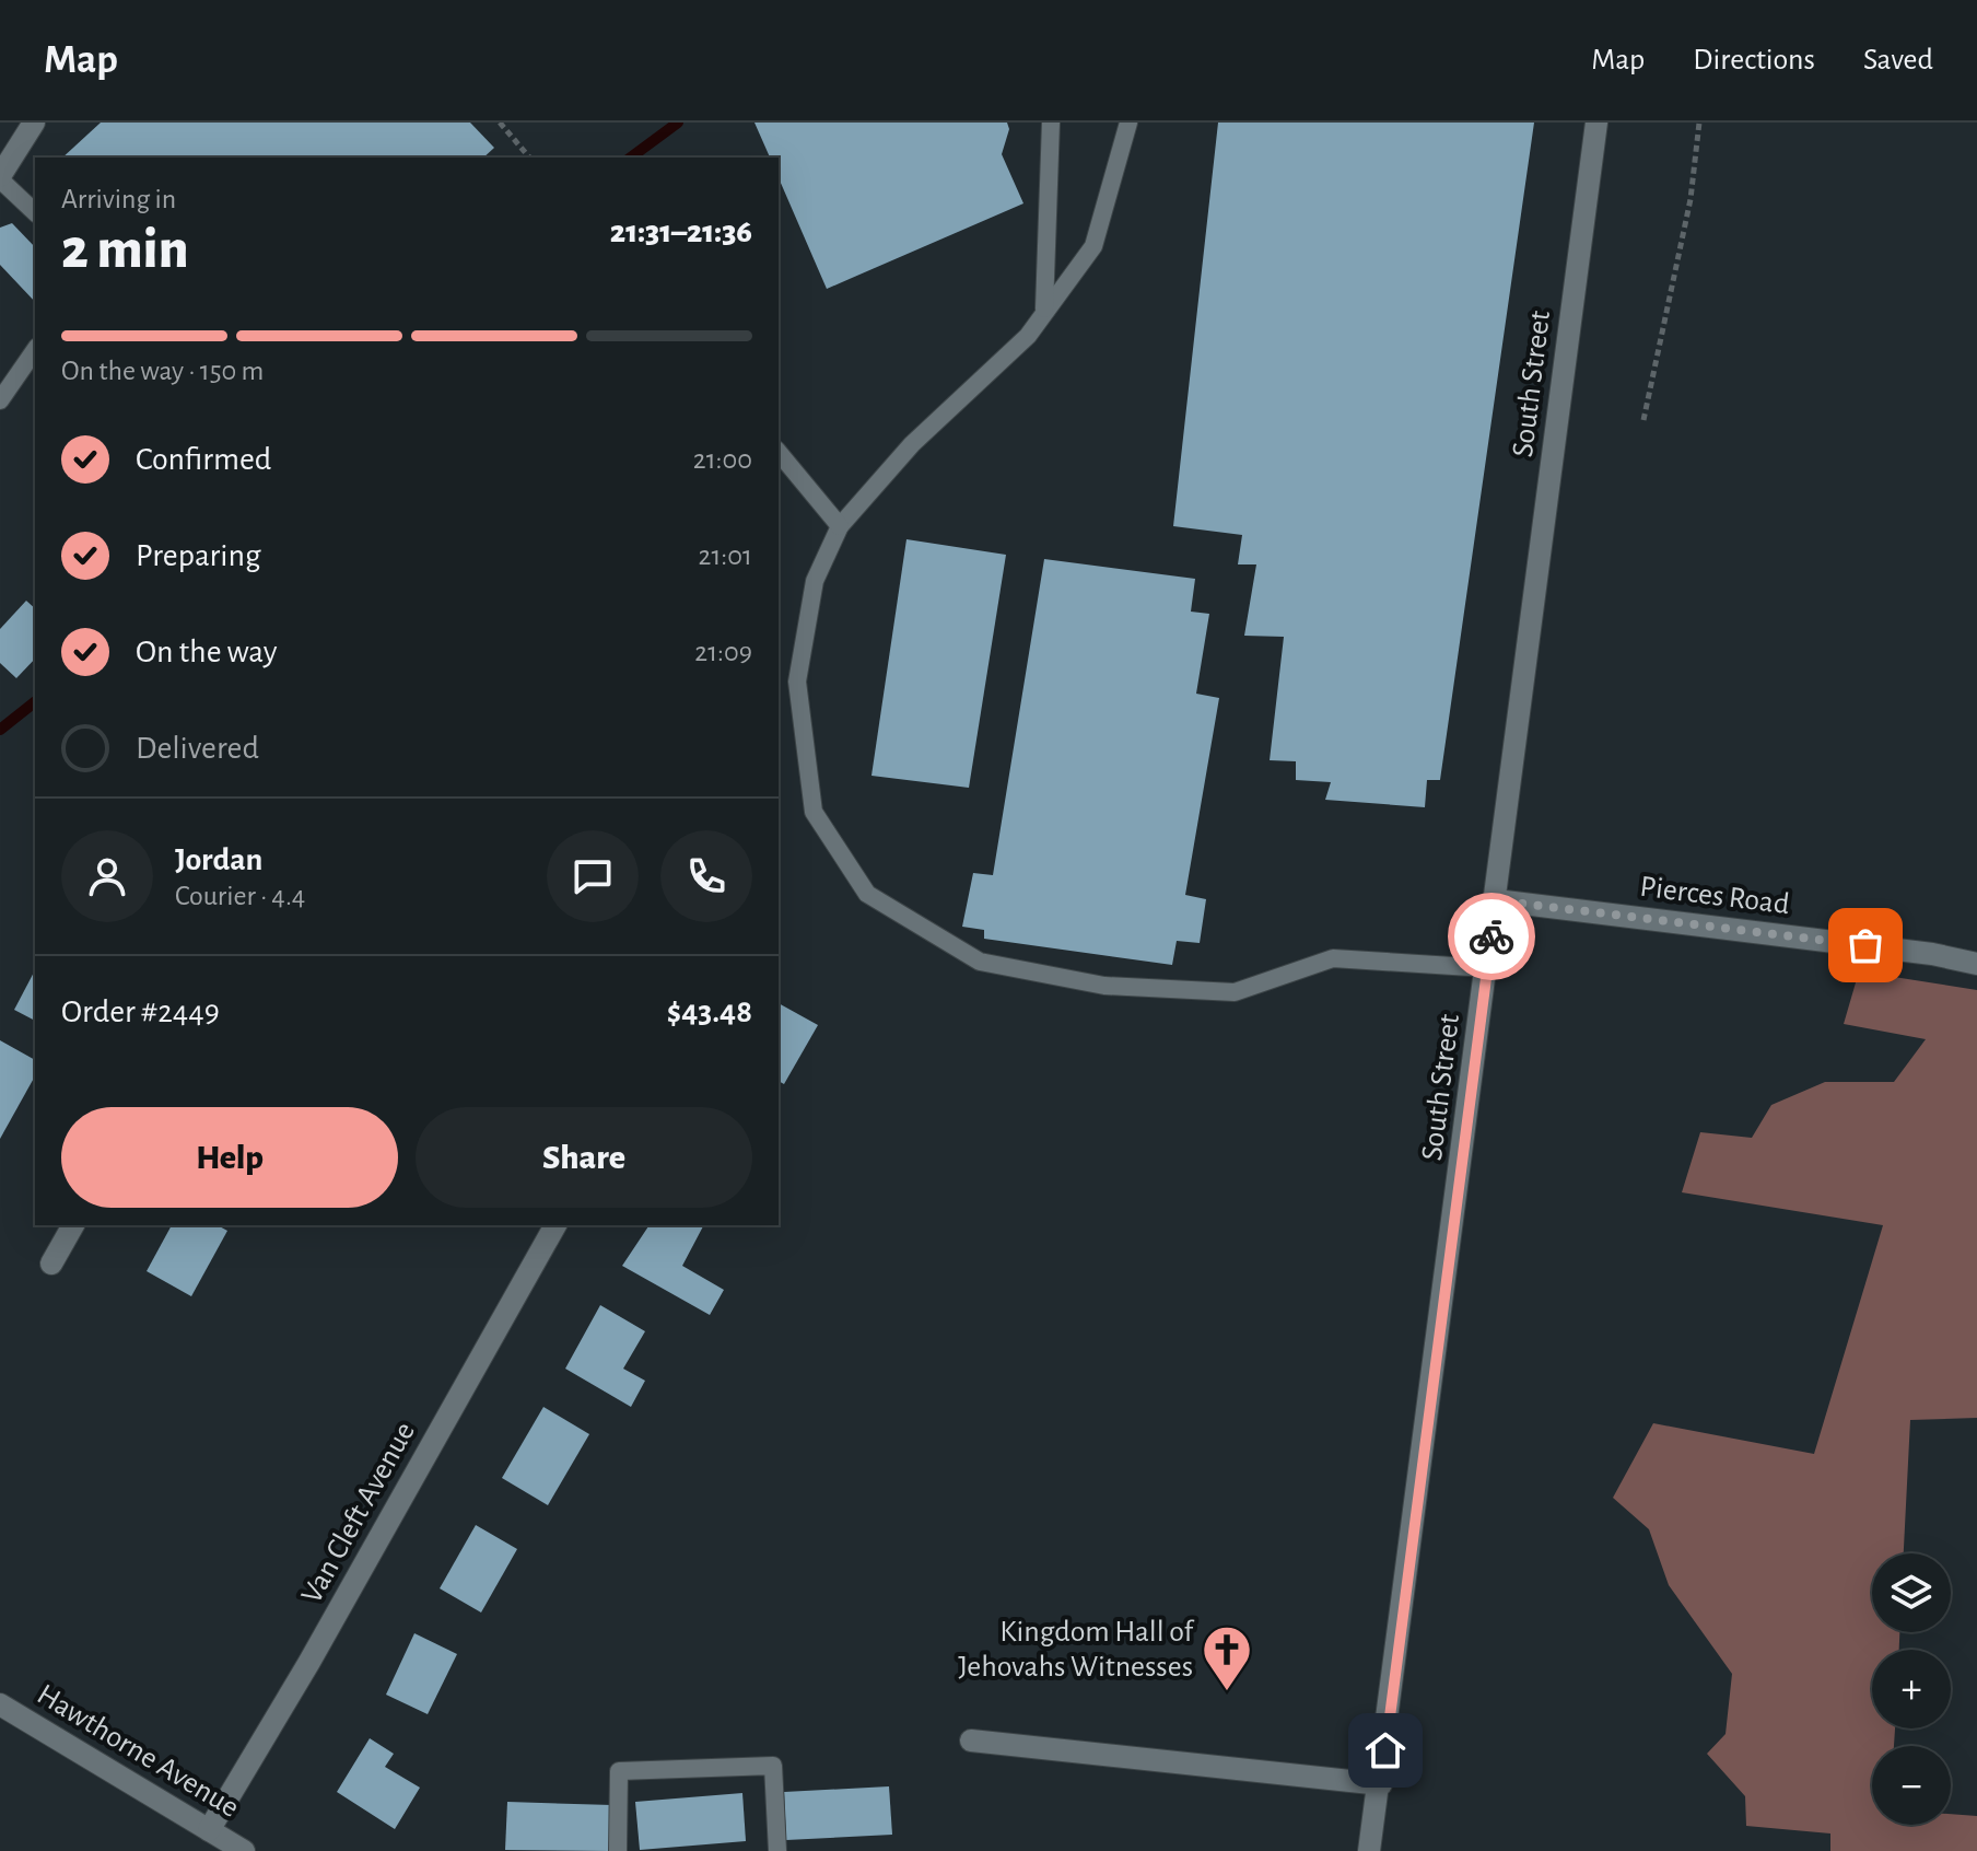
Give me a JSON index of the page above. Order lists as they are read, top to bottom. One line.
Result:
{"streets":{"street":["South Street","Pierces Road","Van Cleft Avenue","Hawthorne Avenue"]},"crossings":[["South Street","Pierces Road"],["Van Cleft Avenue","Hawthorne Avenue"]],"places":{"church":["Kingdom Hall of Jehovahs Witnesses"]},"page":{"header":"Map","nav":["Map","Directions","Saved"],"heading":["2 min","Arriving in","21:31–21:36"],"panel":["Jordan","Courier · 4.4","Order #2449","$43.48"],"bar":"On the way · 150 m","list":[["Confirmed","21:00"],["Preparing","21:01"],["On the way","21:09"],"Delivered"],"buttons":["Help","Share"],"map_buttons":["+","−"]}}
